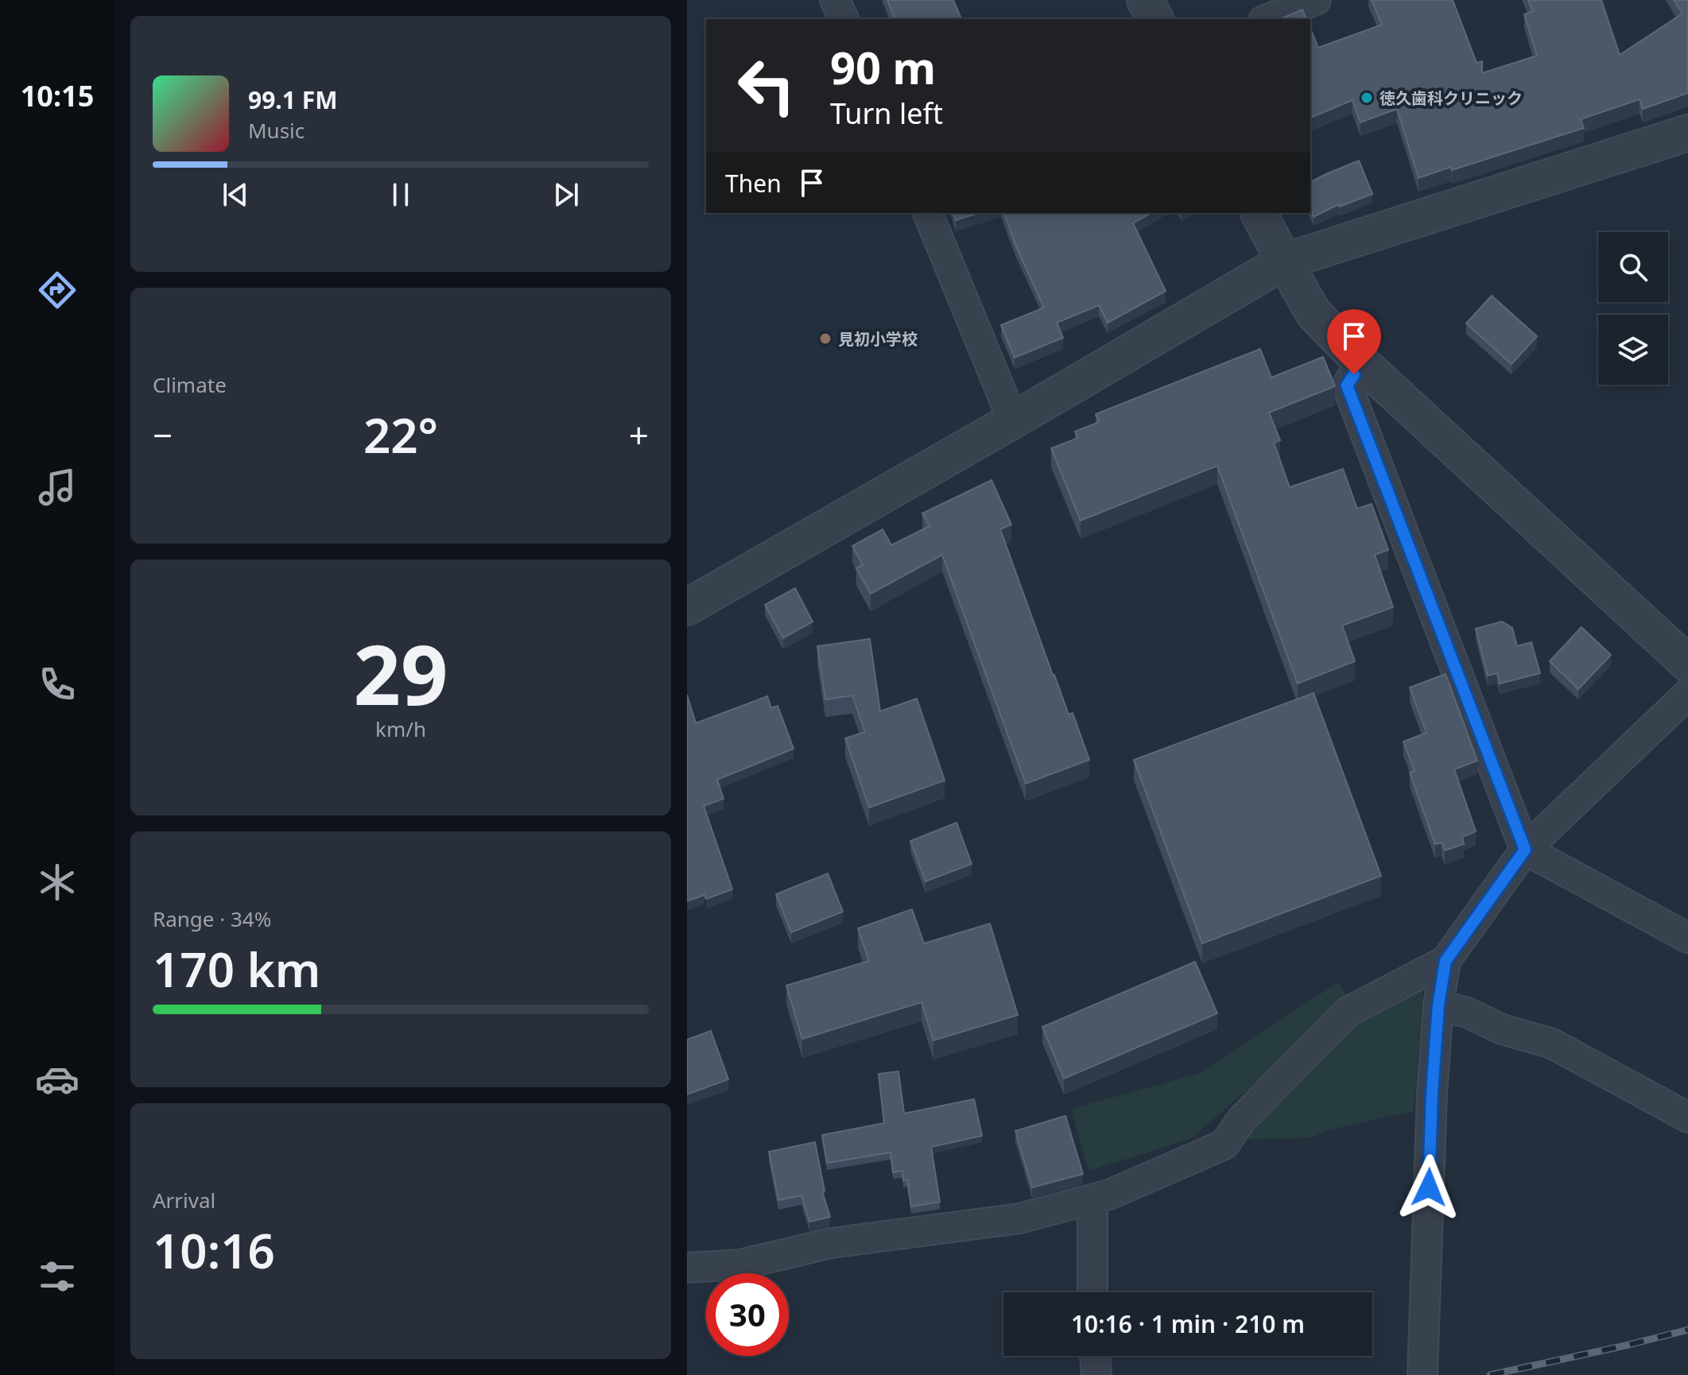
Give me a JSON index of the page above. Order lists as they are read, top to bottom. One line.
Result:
{"places":["徳久歯科クリニック","見初小学校"],"page":{"tabs":"10:15","turn":["90 m","Turn left"],"song":["99.1 FM","Music"],"then":"Then","tile":["Climate",["29","km/h"],["Range · 34%","170 km"],["Arrival","10:16"]],"heat":["−","22°","+"],"limit":"30","trip":"10:16 · 1 min · 210 m"}}
